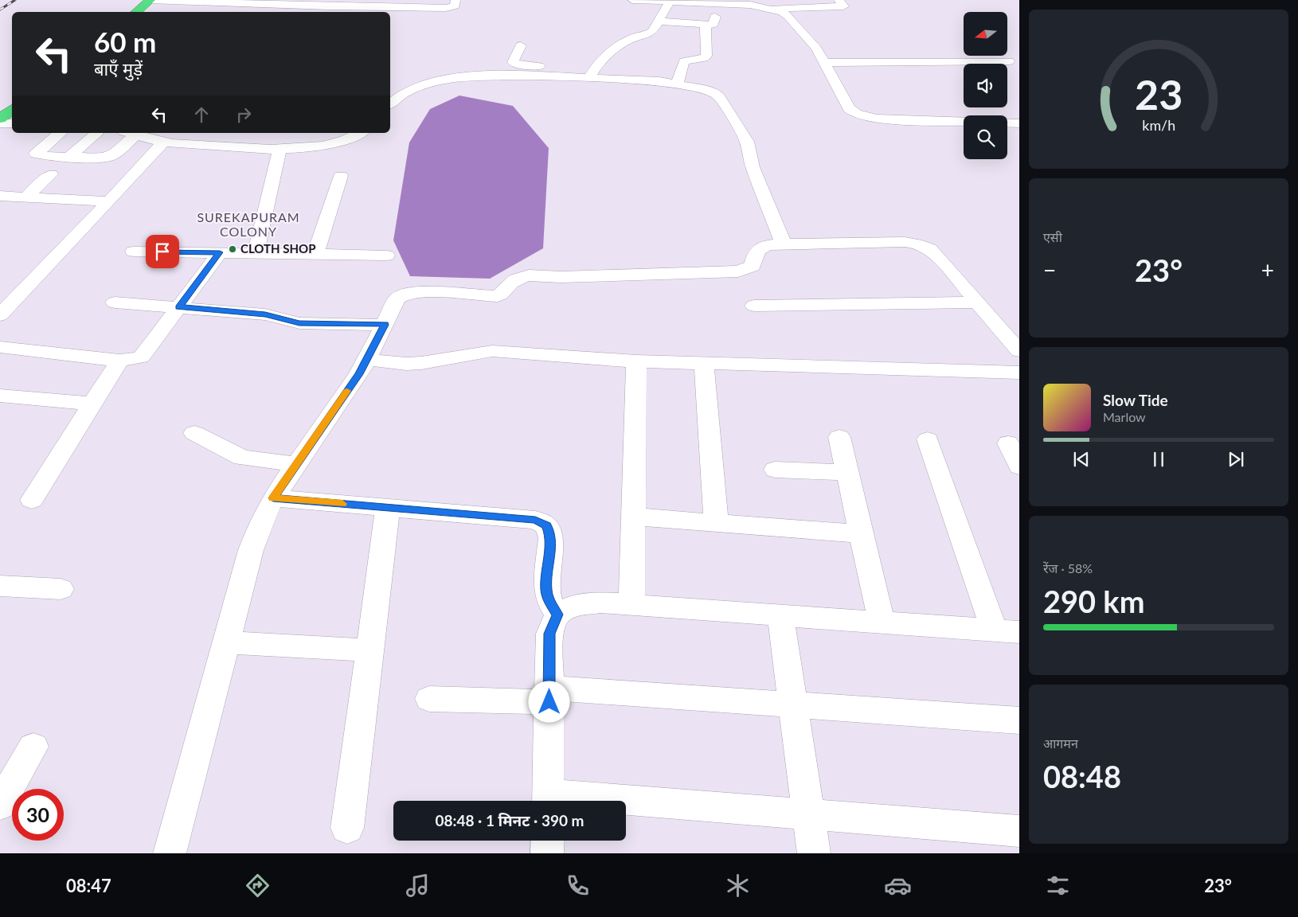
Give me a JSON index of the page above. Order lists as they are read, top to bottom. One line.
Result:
{"districts":["SUREKAPURAM COLONY"],"places":["CLOTH SHOP"],"north":"left","page":{"turn":["60 m","बाएँ मुड़ें"],"tile":["एसी",["रेंज · 58%","290 km"],["आगमन","08:48"]],"heat":["−","23°","+"],"song":["Slow Tide","Marlow"],"limit":"30","trip":"08:48 · 1 मिनट · 390 m","tabs":["08:47","23°"],"gauge":["23","km/h"]}}
